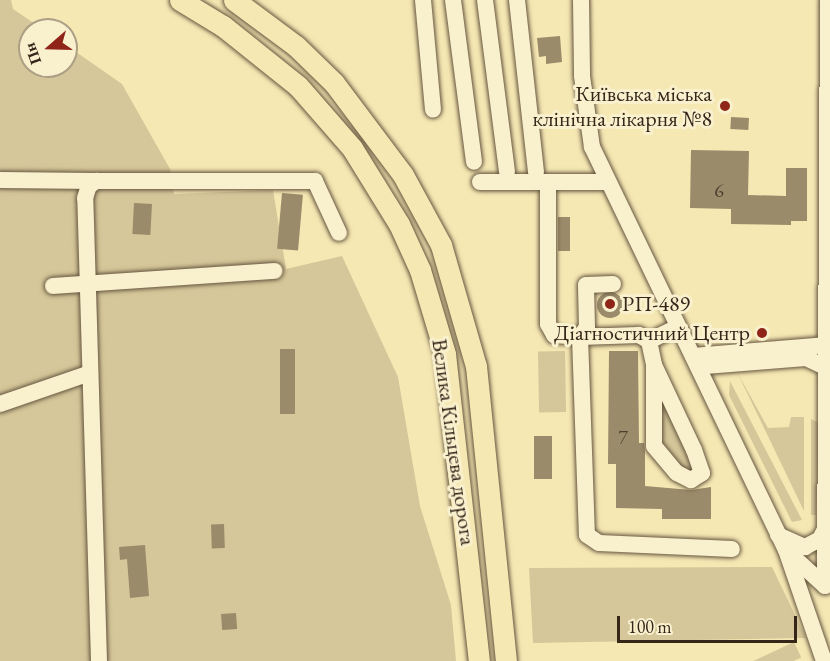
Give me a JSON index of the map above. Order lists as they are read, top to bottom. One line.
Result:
{"streets":{"main road":["Велика Кільцева дорога"]},"places":["Київська міська клінічна лікарня №8","РП-489","Діагностичний Центр"],"house_numbers":["6","7"],"scale_bar":"100 m","north":"left"}
